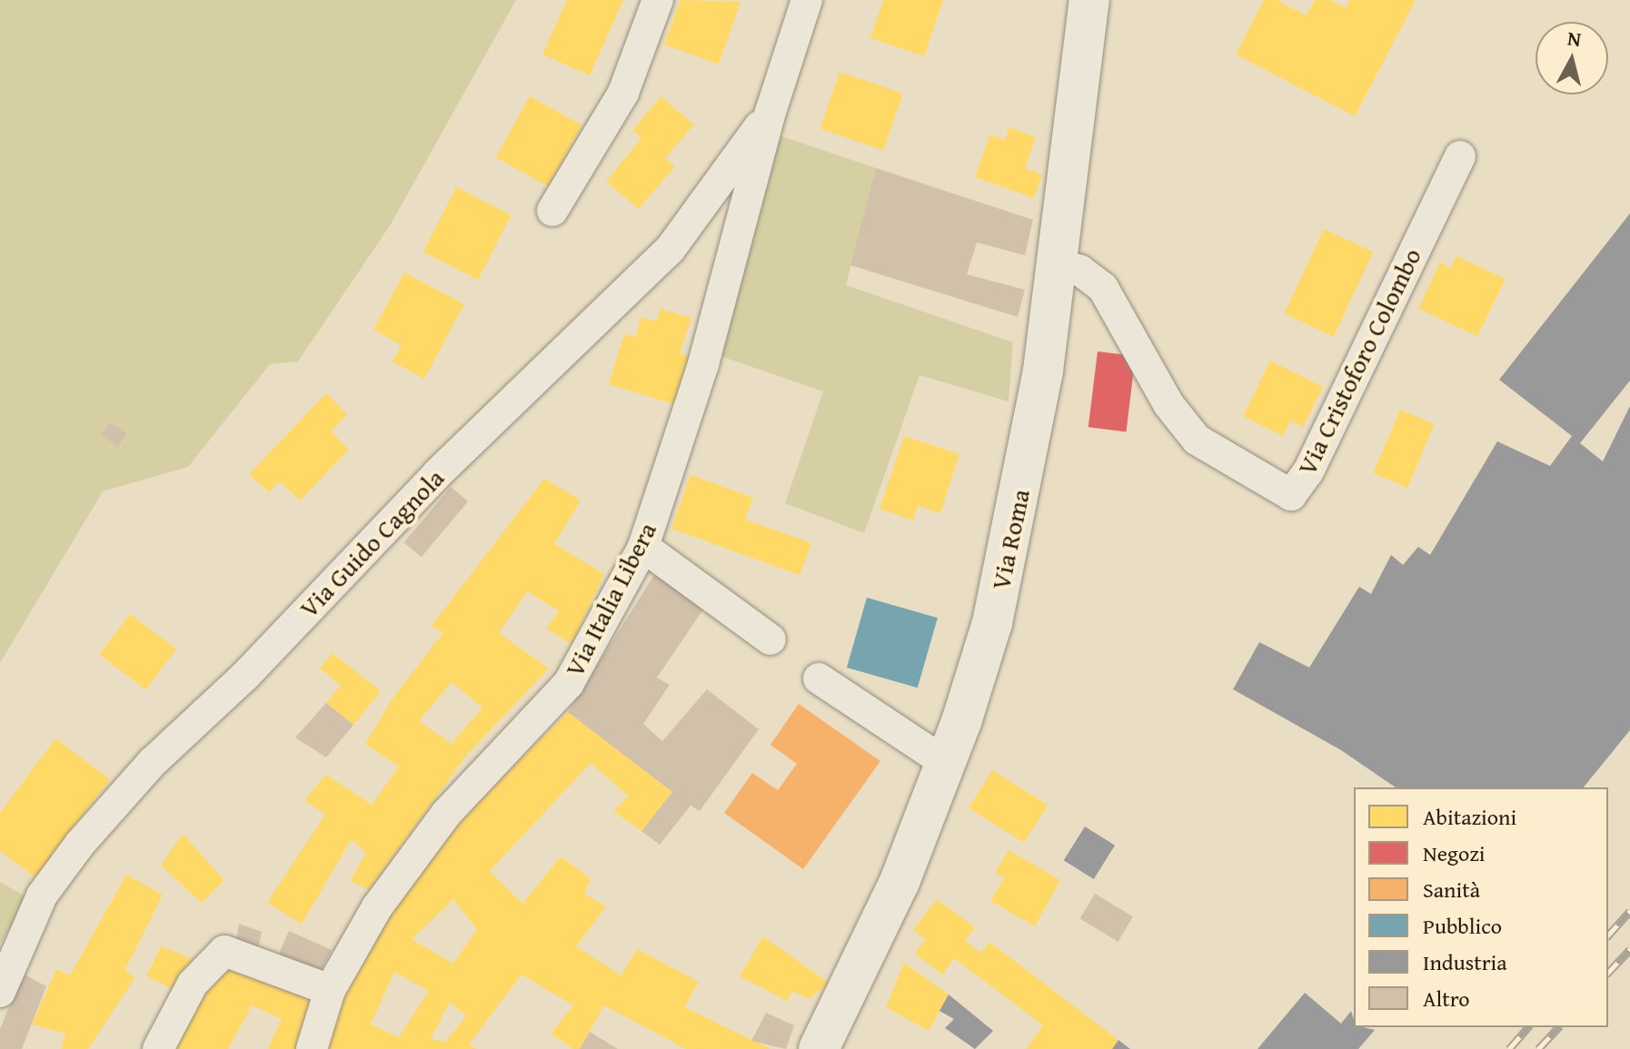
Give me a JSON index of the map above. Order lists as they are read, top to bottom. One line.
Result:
{"streets":{"main road":["Via Roma"],"street":["Via Cristoforo Colombo","Via Guido Cagnola","Via Italia Libera"]},"crossings":[["Via Cristoforo Colombo","Via Roma"],["Via Guido Cagnola","Via Italia Libera"]],"legend":["Abitazioni","Negozi","Sanità","Pubblico","Industria","Altro"],"north":"top"}
